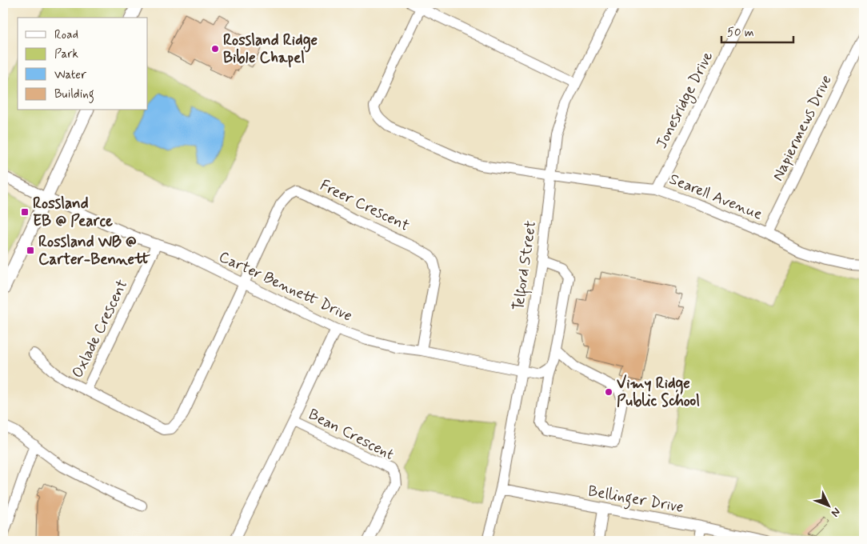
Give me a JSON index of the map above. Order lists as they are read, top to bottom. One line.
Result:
{"streets":{"street":["Jonesridge Drive","Napiermews Drive","Searell Avenue","Freer Crescent","Telford Street","Carter Bennett Drive","Oxlade Crescent","Bean Crescent","Bellinger Drive"]},"crossings":[["Jonesridge Drive","Searell Avenue"],["Napiermews Drive","Searell Avenue"],["Searell Avenue","Telford Street"],["Freer Crescent","Carter Bennett Drive"],["Freer Crescent","Oxlade Crescent"],["Telford Street","Carter Bennett Drive"],["Telford Street","Bellinger Drive"],["Carter Bennett Drive","Oxlade Crescent"],["Carter Bennett Drive","Bean Crescent"]],"places":{"other":["Rossland Ridge Bible Chapel","Vimy Ridge Public School"],"transit":["Rossland EB @ Pearce","Rossland WB @ Carter-Bennett"]},"legend":["Road","Park","Water","Building"],"scale_bar":"50 m","north":"bottom right"}
